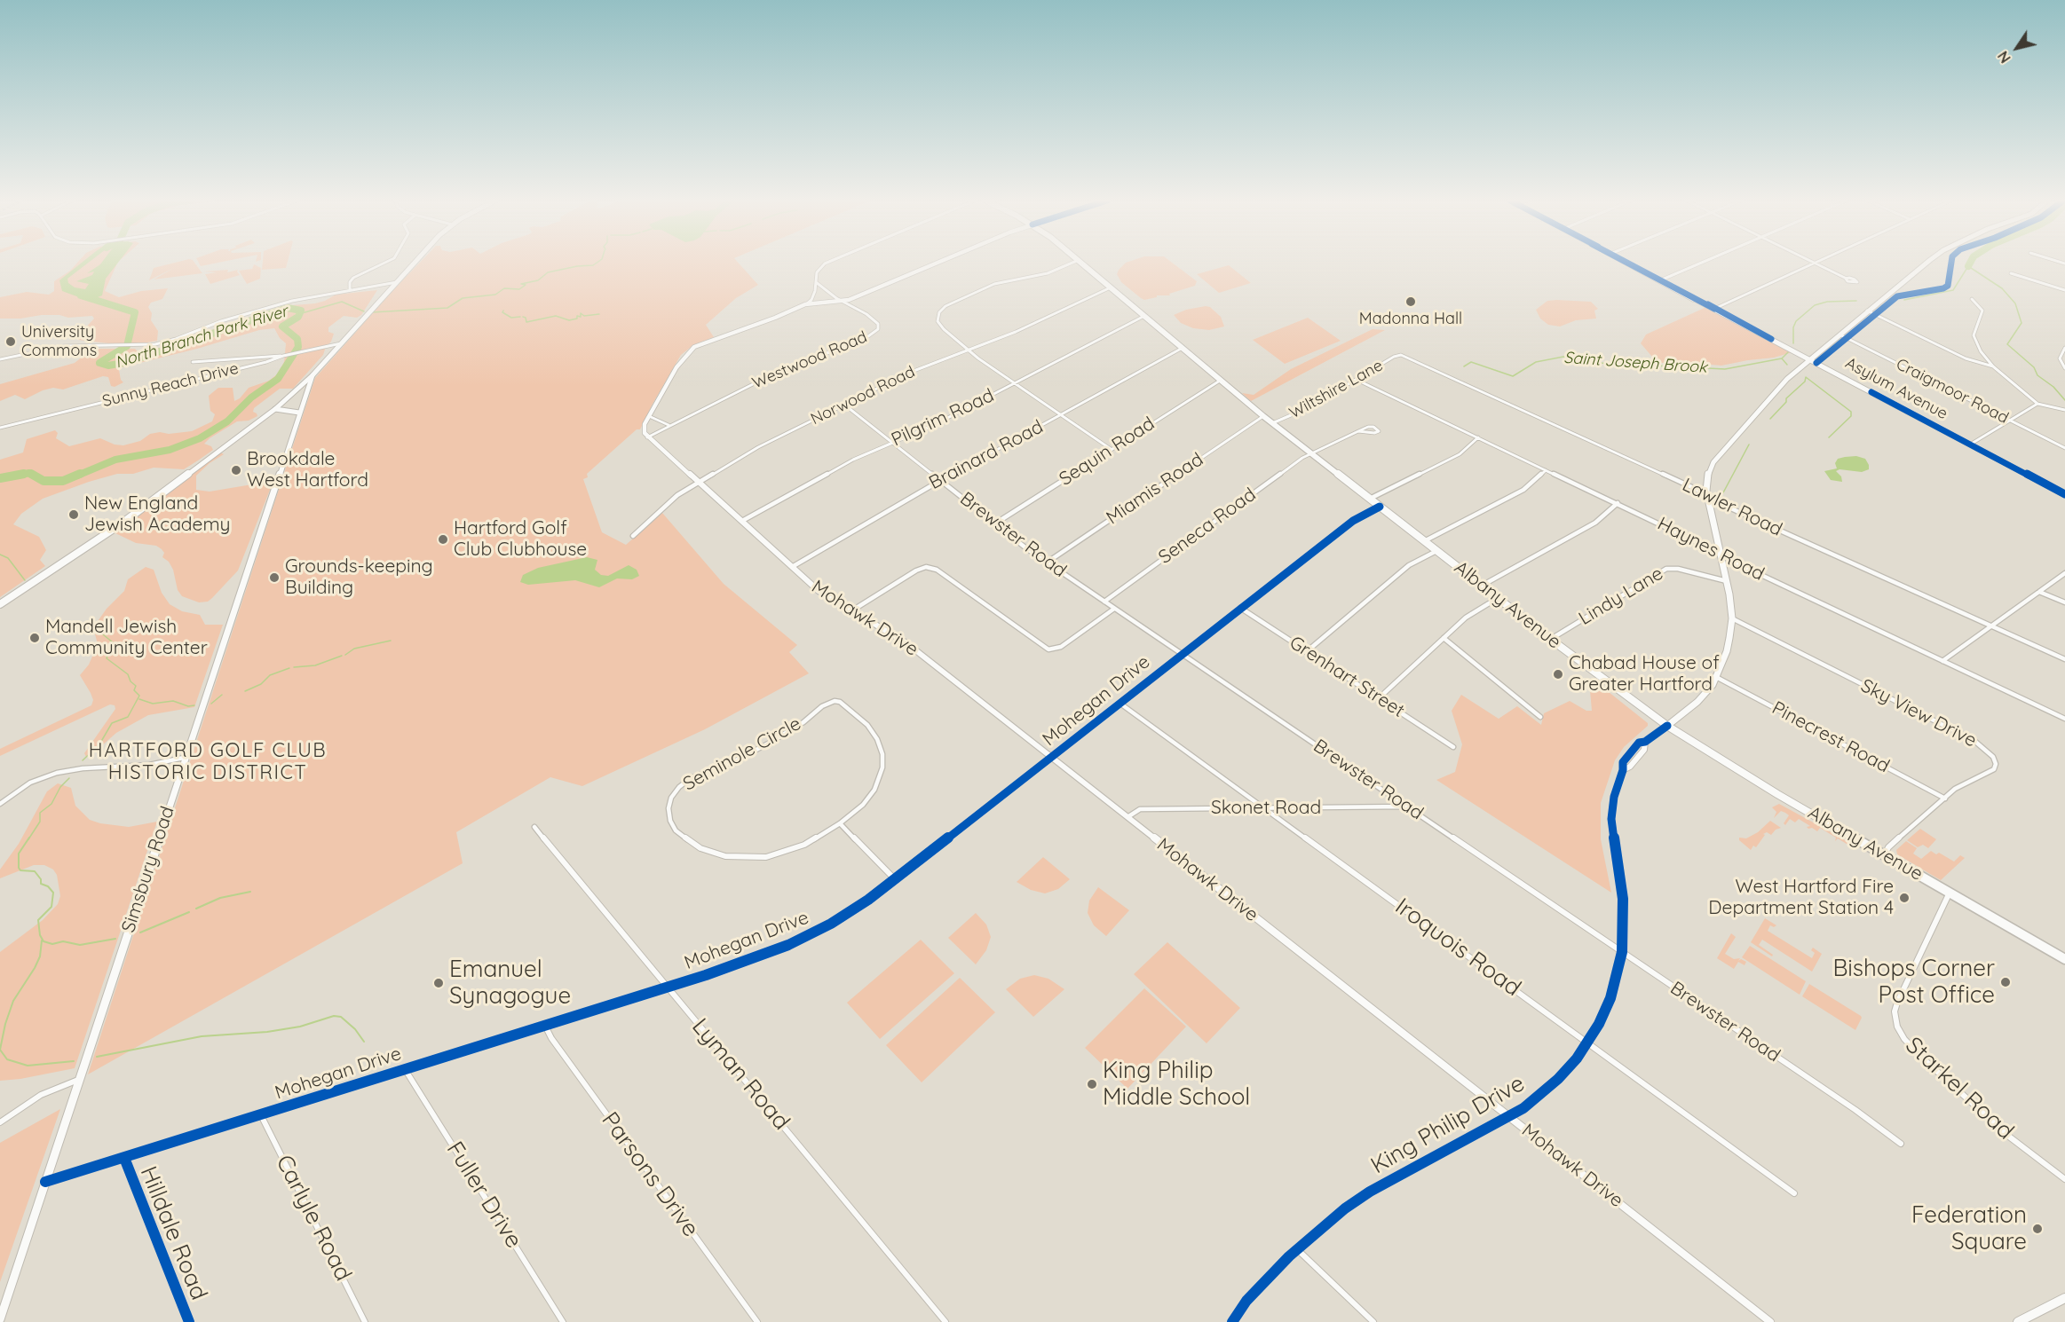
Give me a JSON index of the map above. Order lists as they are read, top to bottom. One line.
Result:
{"streets":{"highway":["Albany Avenue"],"main road":["Asylum Avenue","Simsbury Road"],"street":["Westwood Road","Sunny Reach Drive","Wiltshire Lane","Craigmoor Road","Norwood Road","Pilgrim Road","Sequin Road","Brainard Road","Miamis Road","Lawler Road","Seneca Road","Brewster Road","Haynes Road","Lindy Lane","Mohawk Drive","Grenhart Street","Mohegan Drive","Sky View Drive","Pinecrest Road","Seminole Circle","Skonet Road","Iroquois Road","Lyman Road","Starkel Road","King Philip Drive","Parsons Drive","Fuller Drive","Carlyle Road","Hilldale Road"]},"crossings":[["Westwood Road","Mohawk Drive"],["Wiltshire Lane","Lawler Road"],["Wiltshire Lane","Haynes Road"],["Wiltshire Lane","Albany Avenue"],["Norwood Road","Brewster Road"],["Norwood Road","Albany Avenue"],["Norwood Road","Mohawk Drive"],["Pilgrim Road","Brewster Road"],["Pilgrim Road","Albany Avenue"],["Pilgrim Road","Mohawk Drive"],["Sequin Road","Brewster Road"],["Sequin Road","Albany Avenue"],["Brainard Road","Brewster Road"],["Brainard Road","Albany Avenue"],["Brainard Road","Mohawk Drive"],["Miamis Road","Brewster Road"],["Miamis Road","Albany Avenue"],["Seneca Road","Brewster Road"],["Seneca Road","Albany Avenue"],["Brewster Road","Mohegan Drive"],["Brewster Road","Skonet Road"],["Brewster Road","King Philip Drive"],["Lindy Lane","Albany Avenue"],["Albany Avenue","Mohegan Drive"],["Albany Avenue","Sky View Drive"],["Albany Avenue","Starkel Road"],["Albany Avenue","King Philip Drive"],["Mohawk Drive","Mohegan Drive"],["Mohawk Drive","Skonet Road"],["Mohawk Drive","King Philip Drive"],["Grenhart Street","Mohegan Drive"],["Mohegan Drive","Simsbury Road"],["Mohegan Drive","Iroquois Road"],["Mohegan Drive","Lyman Road"],["Mohegan Drive","Parsons Drive"],["Mohegan Drive","Fuller Drive"],["Mohegan Drive","Carlyle Road"],["Mohegan Drive","Hilldale Road"],["Sky View Drive","Pinecrest Road"],["Skonet Road","Iroquois Road"],["Iroquois Road","King Philip Drive"]],"districts":["HARTFORD GOLF CLUB HISTORIC DISTRICT"],"water":["North Branch Park River","Saint Joseph Brook"],"places":["Madonna Hall","University Commons","Brookdale West Hartford","New England Jewish Academy","Hartford Golf Club Clubhouse","Grounds-keeping Building","Mandell Jewish Community Center","Chabad House of Greater Hartford","West Hartford Fire Department Station 4","Bishops Corner Post Office","Emanuel Synagogue","King Philip Middle School","Federation Square"],"north":"bottom left"}
